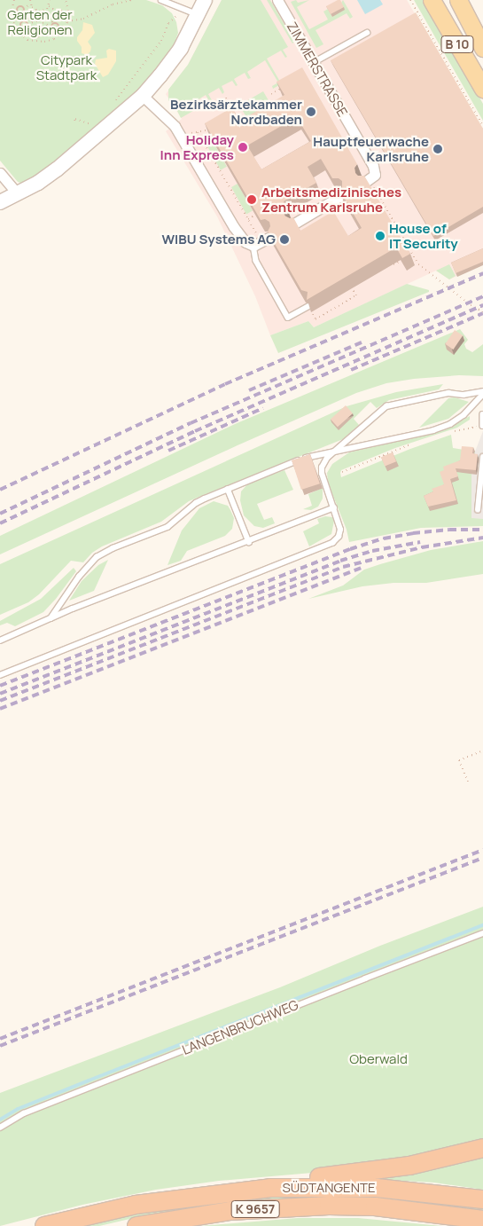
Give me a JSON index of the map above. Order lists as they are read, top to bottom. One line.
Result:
{"streets":{"highway":["SÜDTANGENTE","K 9657"],"main road":["B 10"],"street":["ZIMMERSTRASSE"],"lane":["LANGENBRUCHWEG"]},"parks":["Garten der Religionen","Citypark Stadtpark","Oberwald"],"places":["Bezirksärztekammer Nordbaden","Holiday Inn Express","Hauptfeuerwache Karlsruhe","Arbeitsmedizinisches Zentrum Karlsruhe","House of IT Security","WIBU Systems AG"]}
